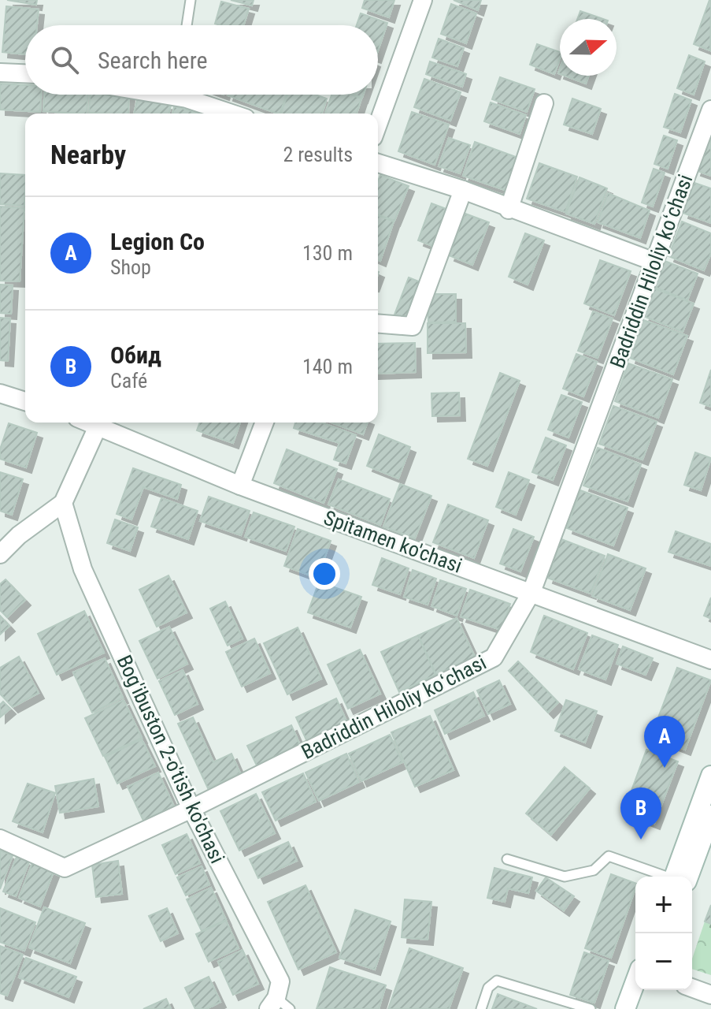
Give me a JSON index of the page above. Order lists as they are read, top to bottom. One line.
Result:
{"streets":{"street":["Badriddin Hiloliy koʻchasi","Spitamen ko'chasi","Bog'ibuston 2-o'tish ko'chasi"]},"crossings":[["Badriddin Hiloliy koʻchasi","Spitamen ko'chasi"],["Badriddin Hiloliy koʻchasi","Bog'ibuston 2-o'tish ko'chasi"]],"north":"right","page":{"search":"Search here","heading":["Nearby","2 results"],"list":[{"mark":"A","name":"Legion Co","note":"Shop","value":"130 m"},{"mark":"B","name":"Обид","note":"Café","value":"140 m"}],"pins":["A","B"],"map_buttons":["+","−"]}}
